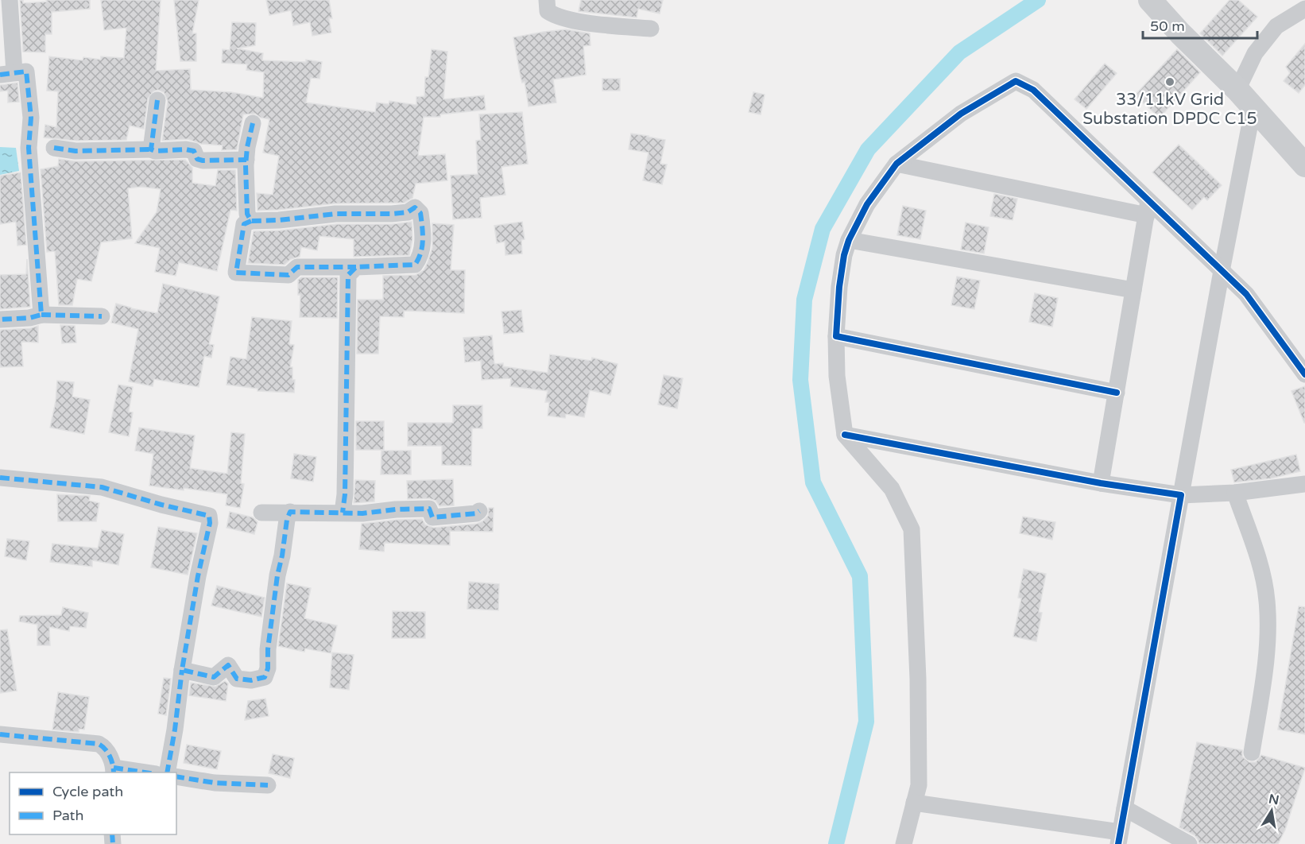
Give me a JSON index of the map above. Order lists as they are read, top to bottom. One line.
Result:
{"places":["33/11kV Grid Substation DPDC C15"],"legend":["Cycle path","Path"],"scale_bar":"50 m","north":"top"}
